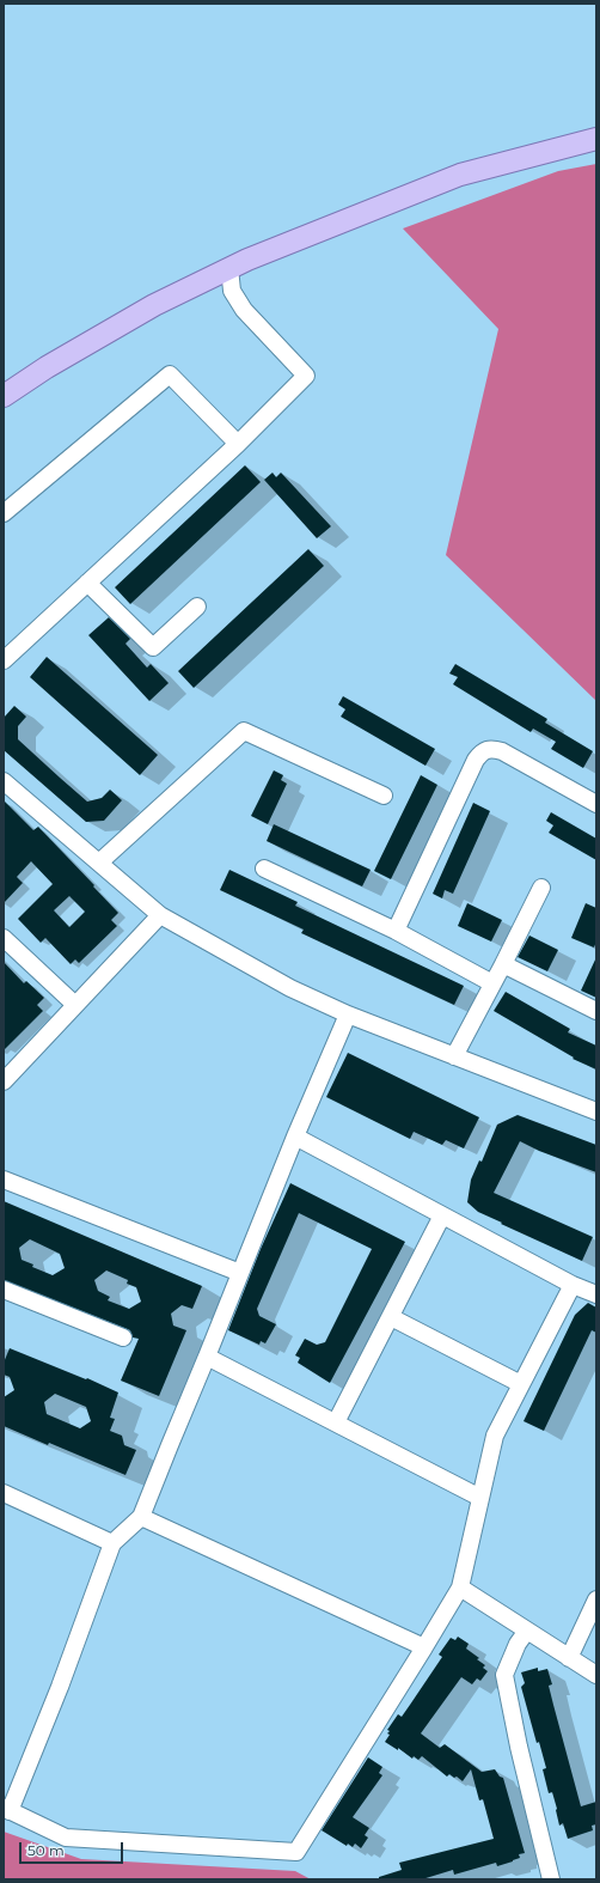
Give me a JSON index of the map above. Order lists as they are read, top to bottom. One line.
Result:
{"scale_bar":"50 m"}
